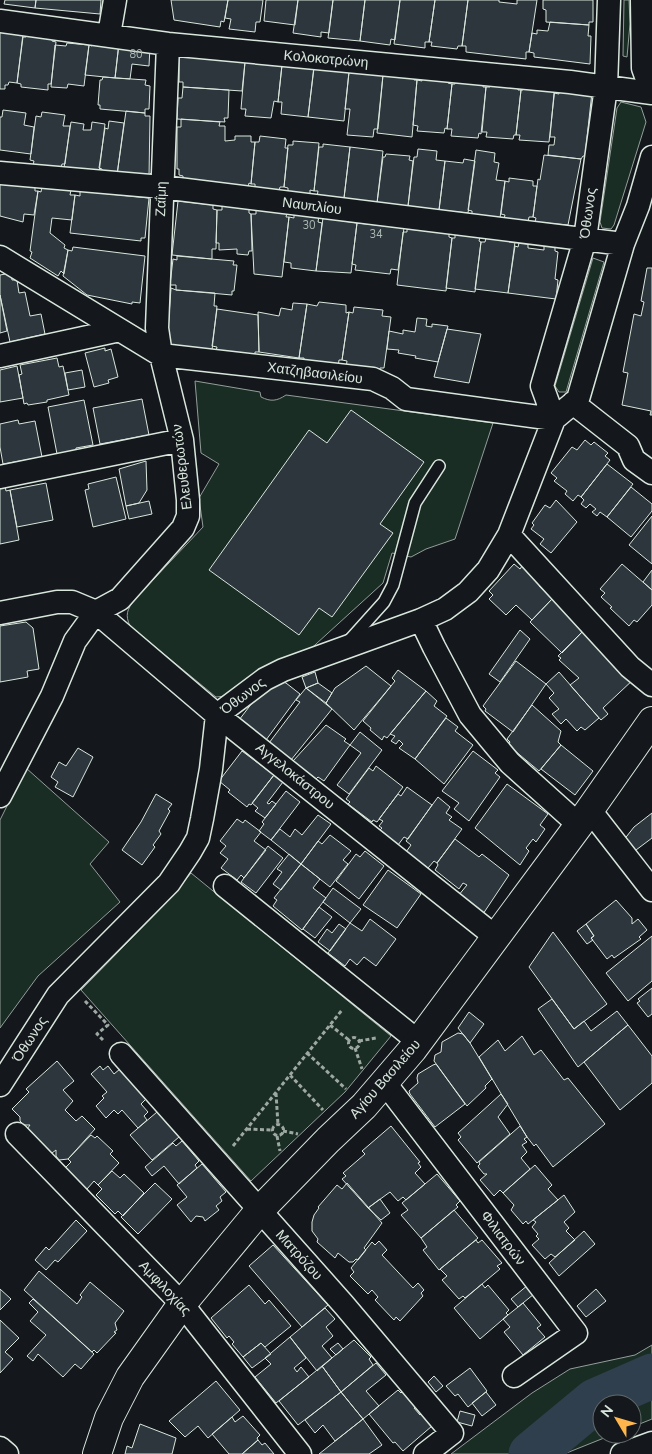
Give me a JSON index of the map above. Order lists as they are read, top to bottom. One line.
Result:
{"streets":{"street":["Κολοκοτρώνη","Ζαΐμη","Ναυπλίου","Όθωνος","Χατζηβασιλείου","Ελευθερωτών","Αγγελοκάστρου","Αγίου Βασιλείου","Φιλιατρών","Ματρόζου","Αμφιλοχίας"]},"crossings":[["Κολοκοτρώνη","Ζαΐμη"],["Κολοκοτρώνη","Όθωνος"],["Ζαΐμη","Ναυπλίου"],["Ζαΐμη","Χατζηβασιλείου"],["Ζαΐμη","Ελευθερωτών"],["Ναυπλίου","Όθωνος"],["Όθωνος","Χατζηβασιλείου"],["Όθωνος","Αγγελοκάστρου"],["Χατζηβασιλείου","Ελευθερωτών"],["Ελευθερωτών","Αγγελοκάστρου"],["Αγγελοκάστρου","Αγίου Βασιλείου"],["Αγίου Βασιλείου","Φιλιατρών"],["Αγίου Βασιλείου","Ματρόζου"],["Αγίου Βασιλείου","Αμφιλοχίας"]],"house_numbers":["80","30","34"],"north":"top left"}
